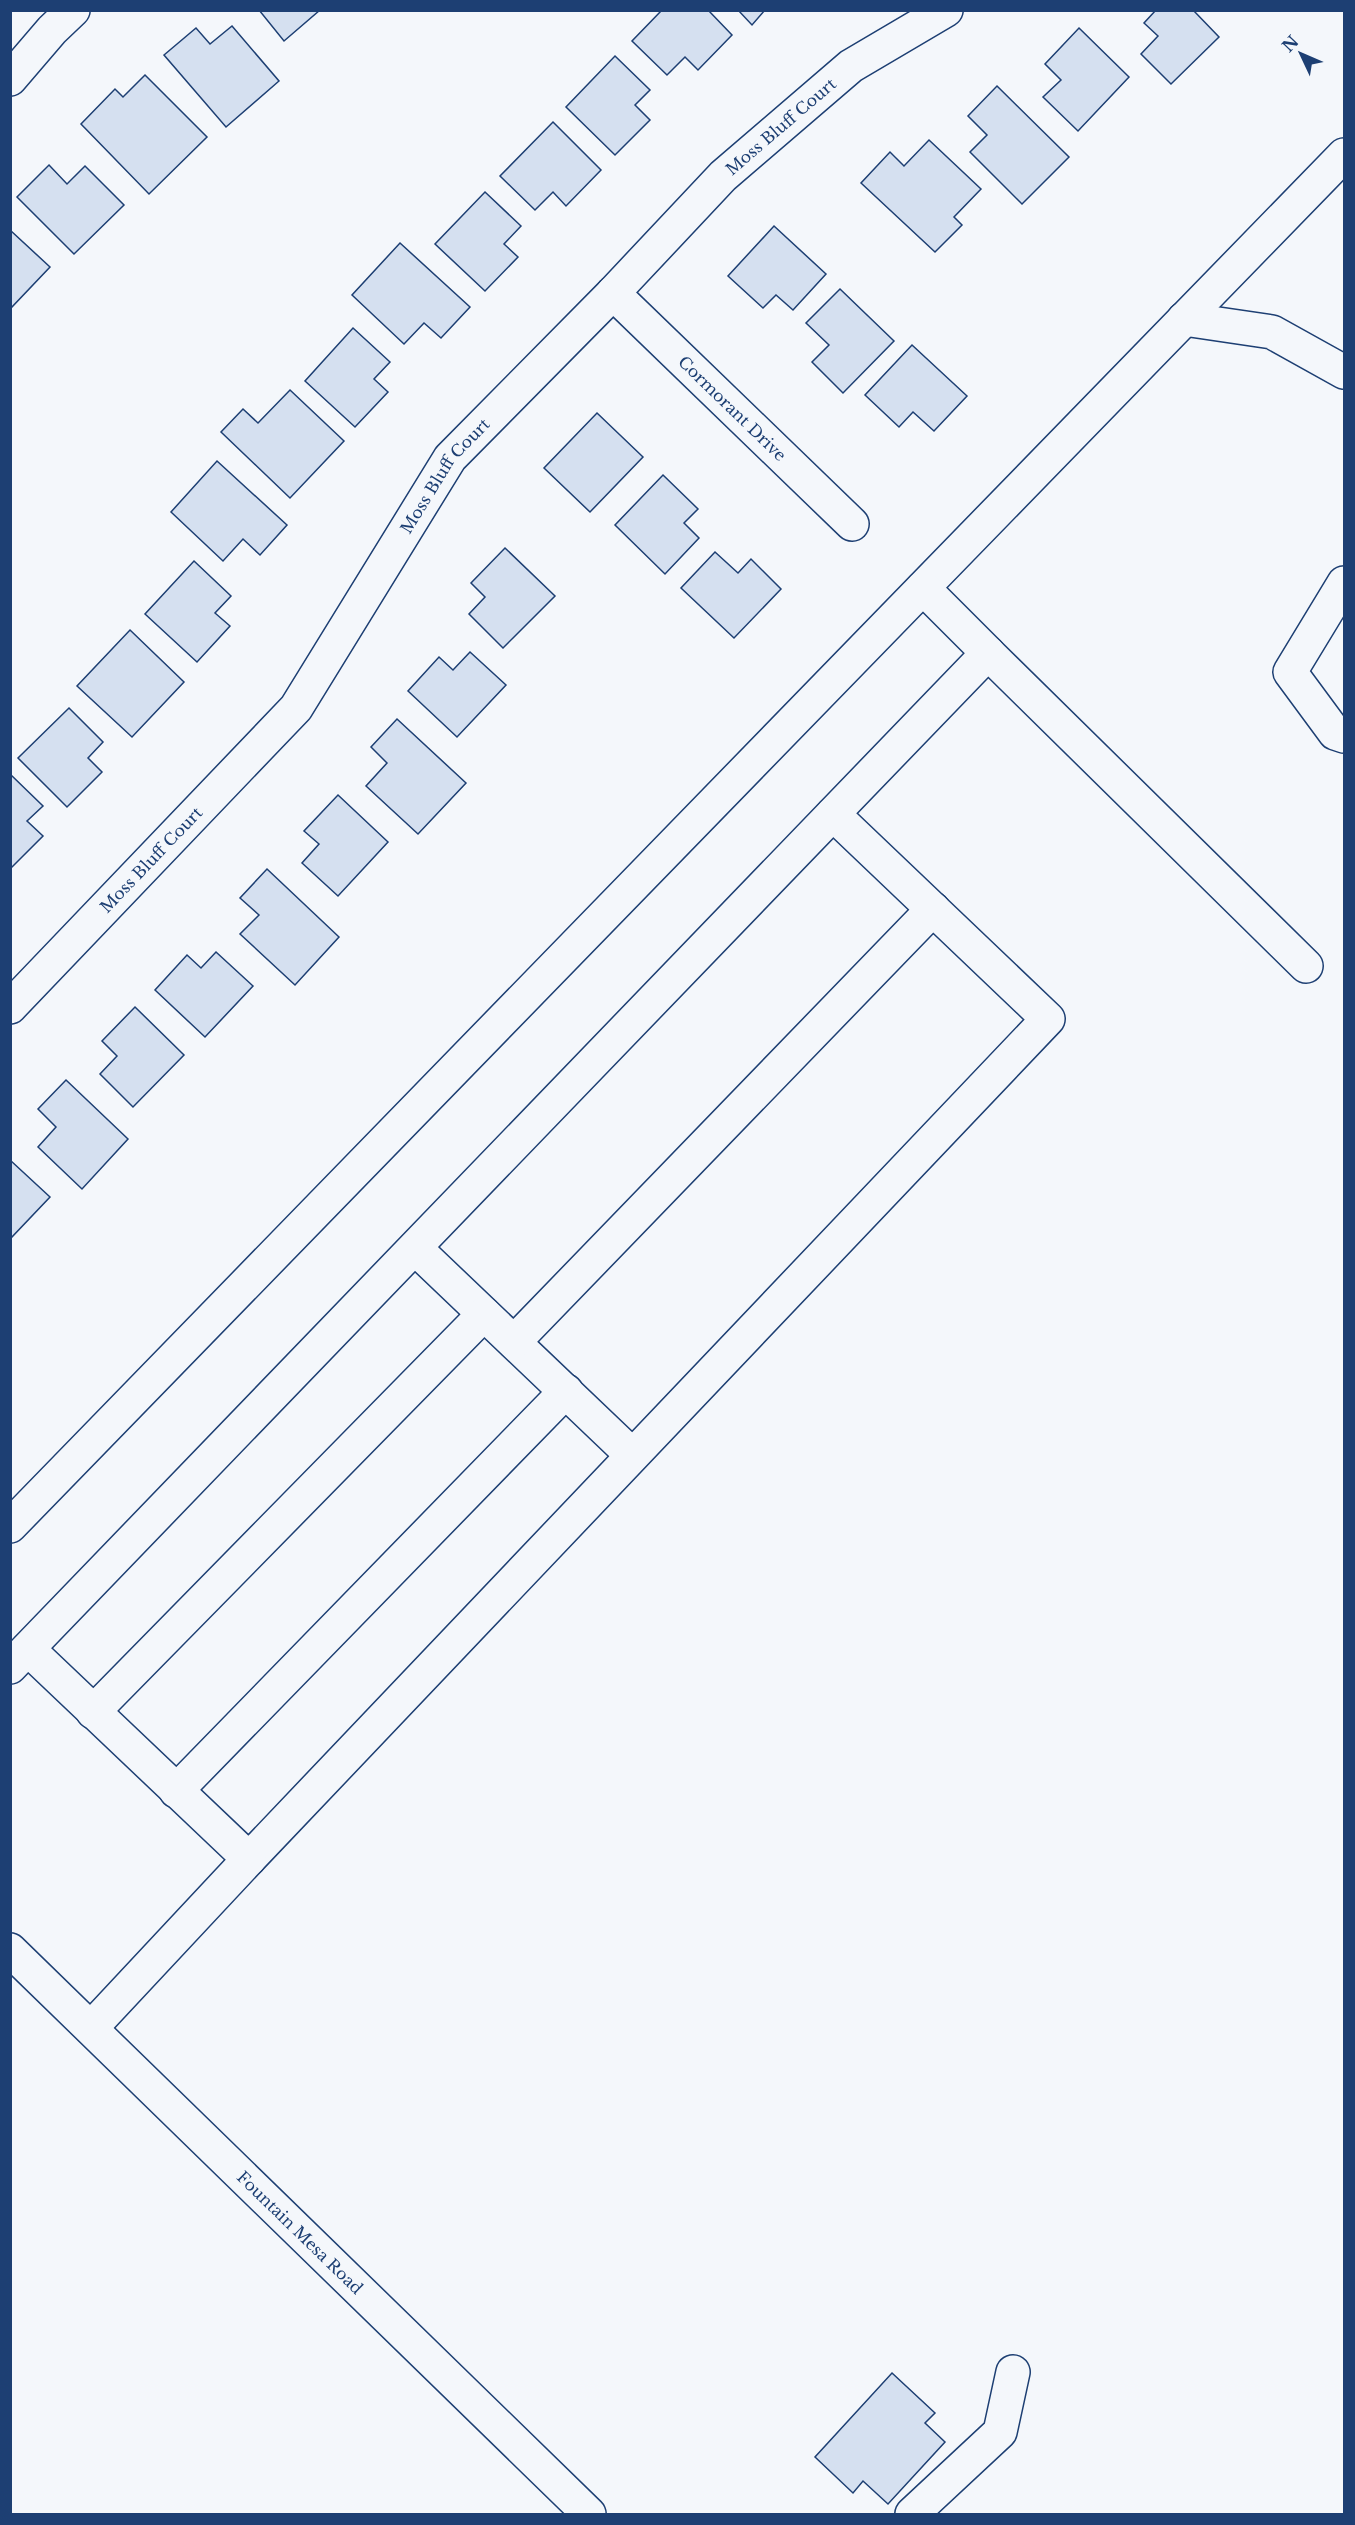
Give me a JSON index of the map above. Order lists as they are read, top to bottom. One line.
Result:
{"streets":{"street":["Moss Bluff Court","Cormorant Drive","Fountain Mesa Road"]},"crossings":[["Moss Bluff Court","Cormorant Drive"]],"north":"top left"}
